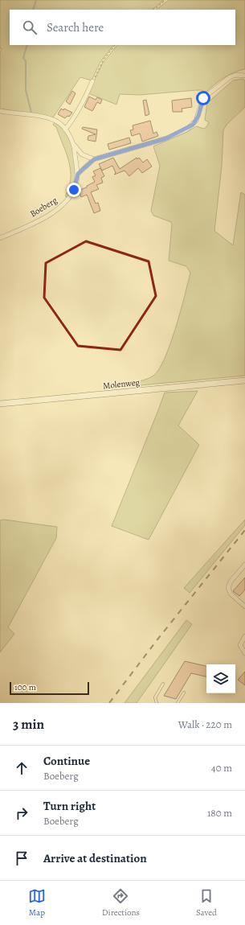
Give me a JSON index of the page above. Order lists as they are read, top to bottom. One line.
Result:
{"streets":{"main road":["Molenweg"],"street":["Boeberg"]},"scale_bar":"100 m","page":{"search":"Search here","scale":"100 m","heading":["3 min","Walk · 220 m"],"list":[["Continue","Boeberg","40 m"],["Turn right","Boeberg","180 m"],"Arrive at destination"],"nav":["Map","Directions","Saved"]}}
